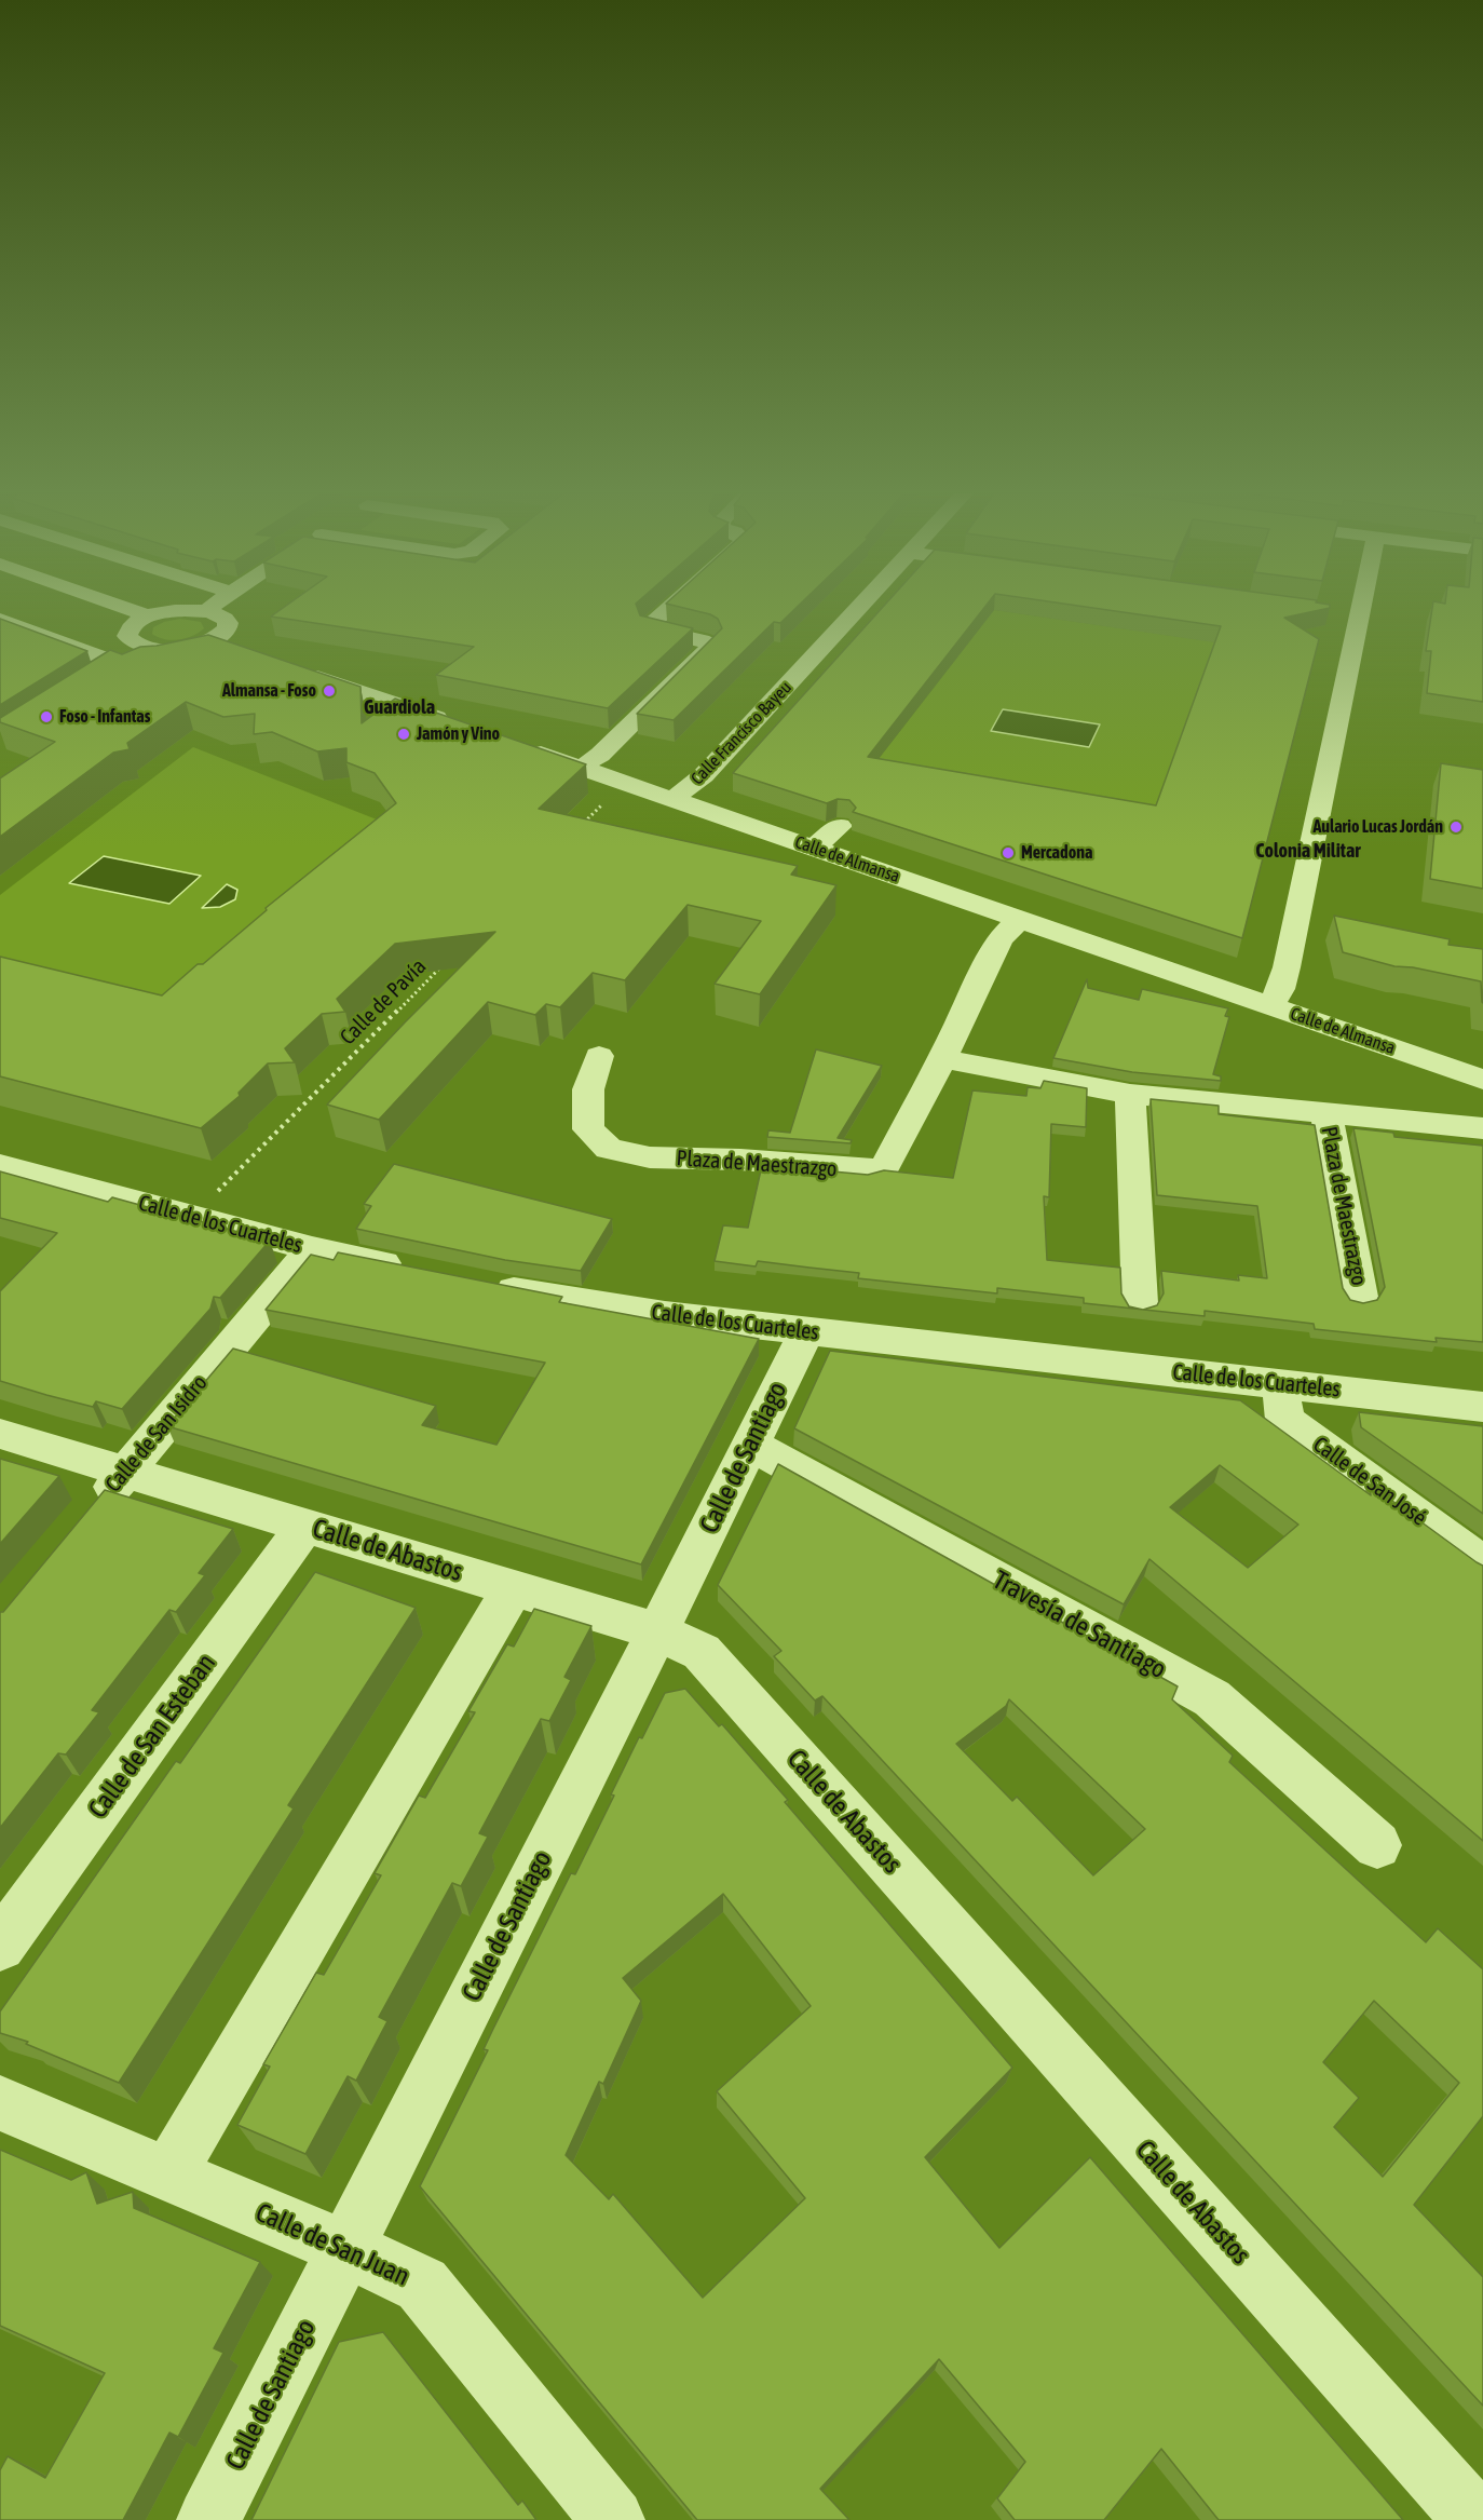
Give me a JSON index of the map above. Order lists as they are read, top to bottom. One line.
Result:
{"streets":{"street":["Calle Francisco Bayeu","Calle de Almansa","Plaza de Maestrazgo","Calle de los Cuarteles","Calle de San Isidro","Calle de Santiago","Calle de San José","Calle de Abastos","Travesía de Santiago","Calle de San Esteban","Calle de San Juan"],"path":["Calle de Pavía"]},"crossings":[["Calle Francisco Bayeu","Calle de Almansa"],["Calle de Almansa","Plaza de Maestrazgo"],["Calle de Pavía","Calle de los Cuarteles"],["Calle de los Cuarteles","Calle de San Isidro"],["Calle de los Cuarteles","Calle de Santiago"],["Calle de los Cuarteles","Calle de San José"],["Calle de San Isidro","Calle de Abastos"],["Calle de Santiago","Calle de Abastos"],["Calle de Santiago","Travesía de Santiago"],["Calle de Santiago","Calle de San Juan"],["Calle de Abastos","Calle de San Esteban"]],"districts":["Guardiola","Colonia Militar"],"places":["Almansa - Foso","Foso - Infantas","Jamón y Vino","Aulario Lucas Jordán","Mercadona"]}
